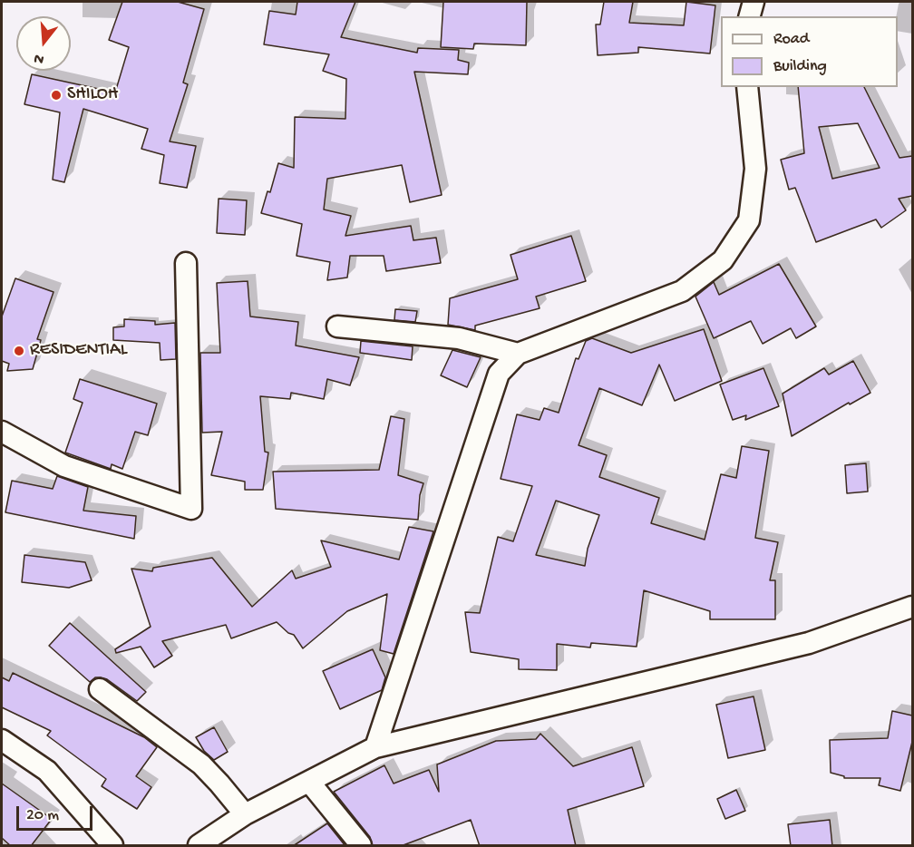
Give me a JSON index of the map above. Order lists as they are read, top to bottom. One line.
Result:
{"places":["SHILOH","RESIDENTIAL"],"legend":["Road","Building"],"scale_bar":"20 m","north":"bottom"}
